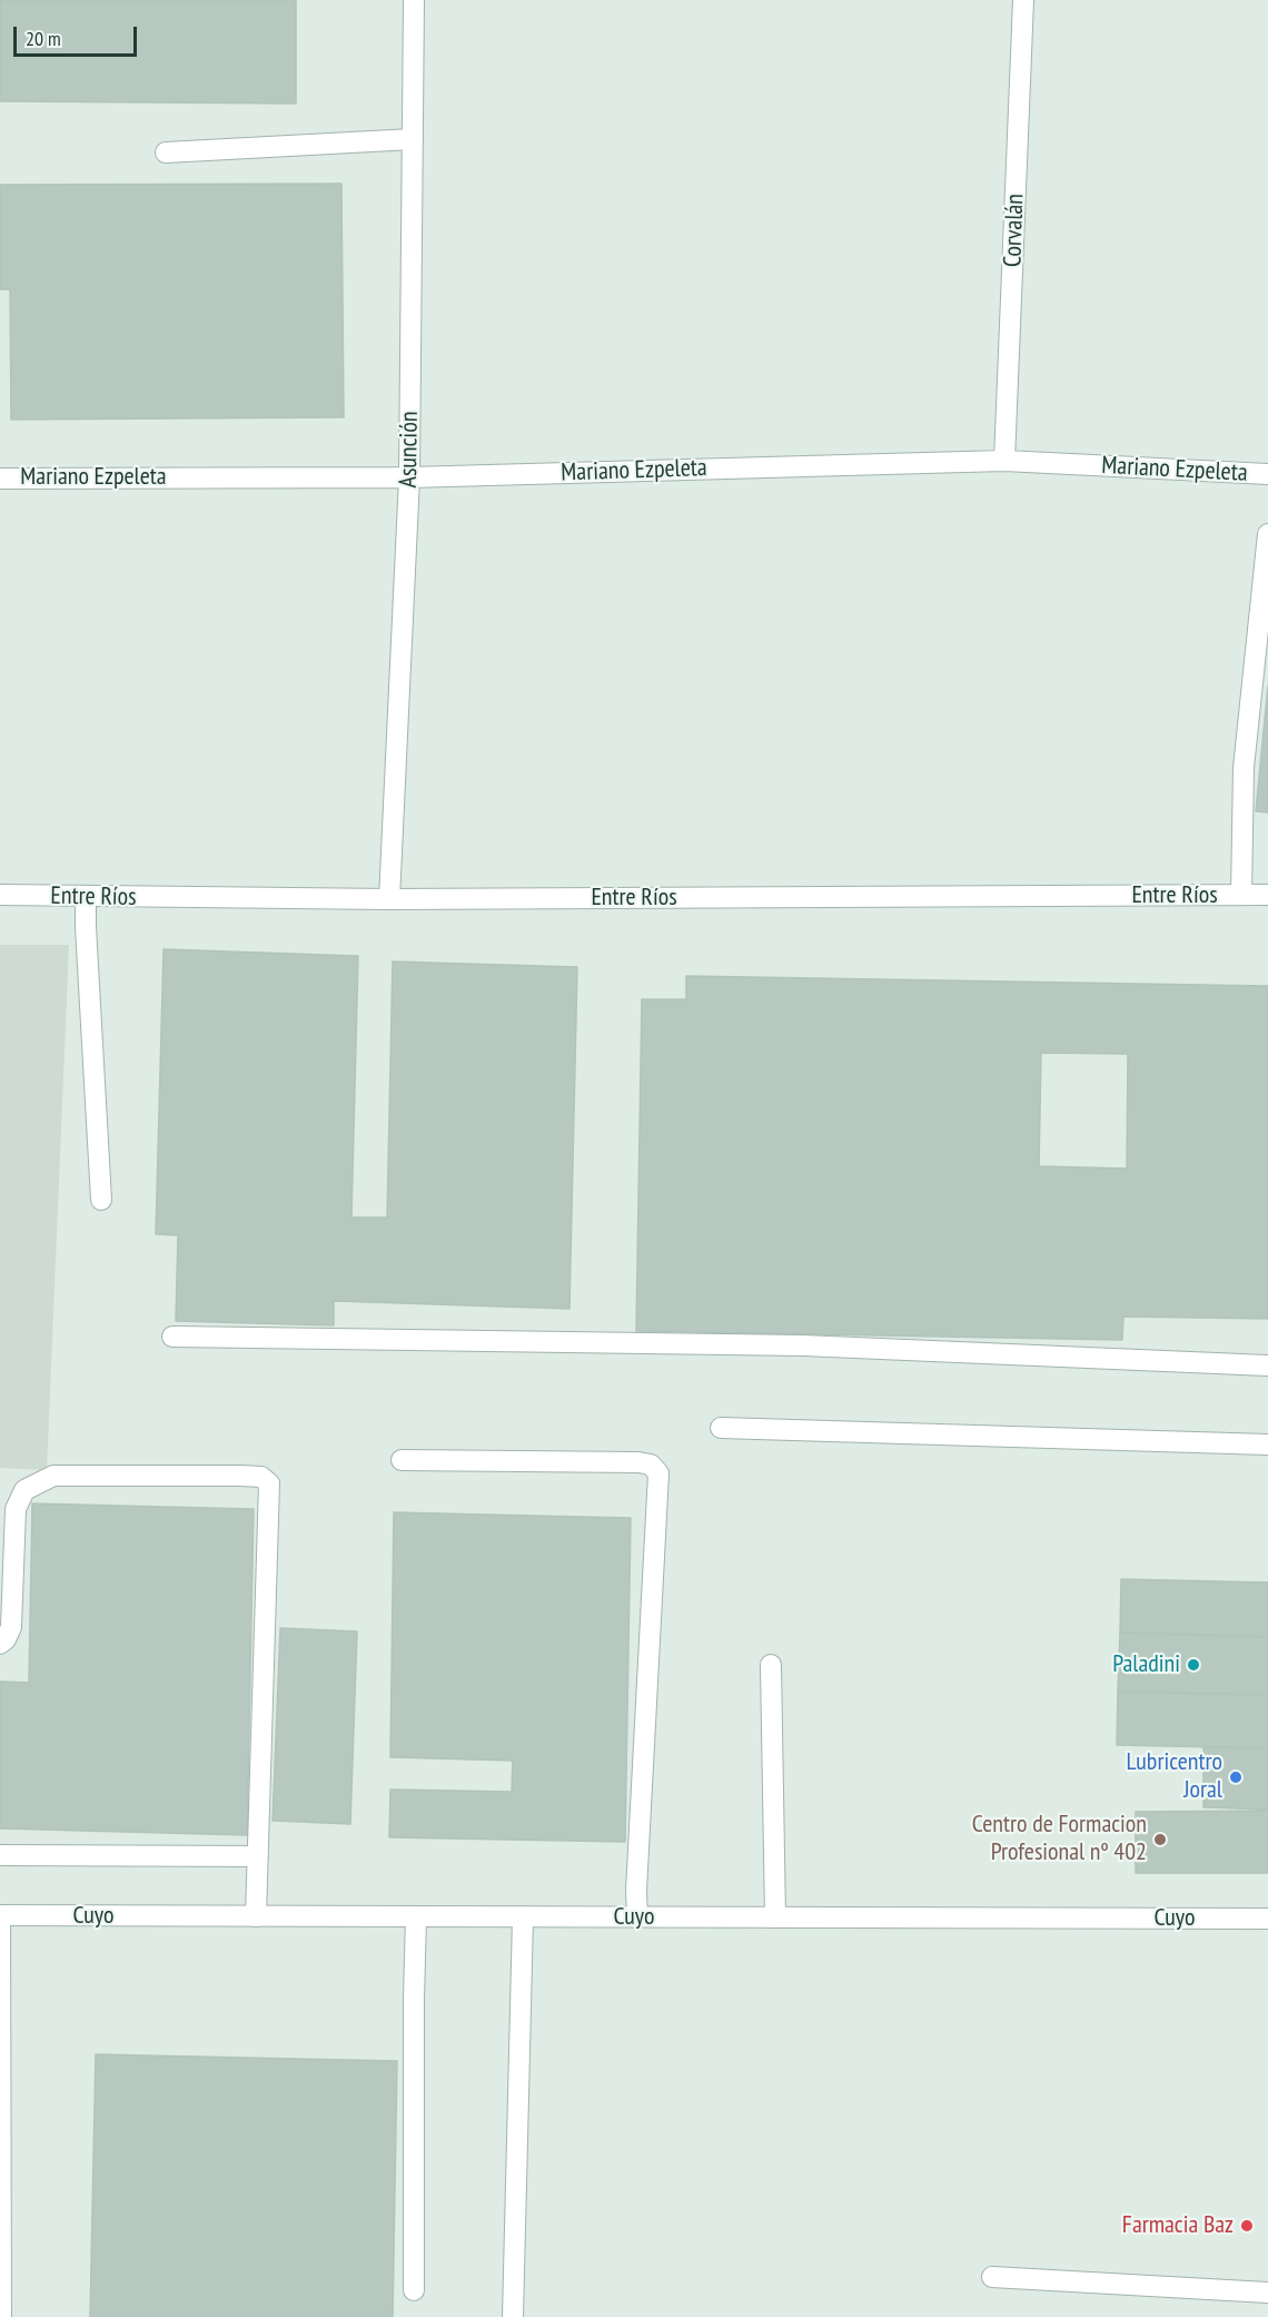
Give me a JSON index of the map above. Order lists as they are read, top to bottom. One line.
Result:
{"streets":{"street":["Corvalán","Asunción","Mariano Ezpeleta","Entre Ríos","Cuyo"]},"crossings":[["Corvalán","Mariano Ezpeleta"],["Asunción","Mariano Ezpeleta"],["Asunción","Entre Ríos"]],"places":["Paladini","Lubricentro Joral","Centro de Formacion Profesional nº 402","Farmacia Baz"],"scale_bar":"20 m"}
